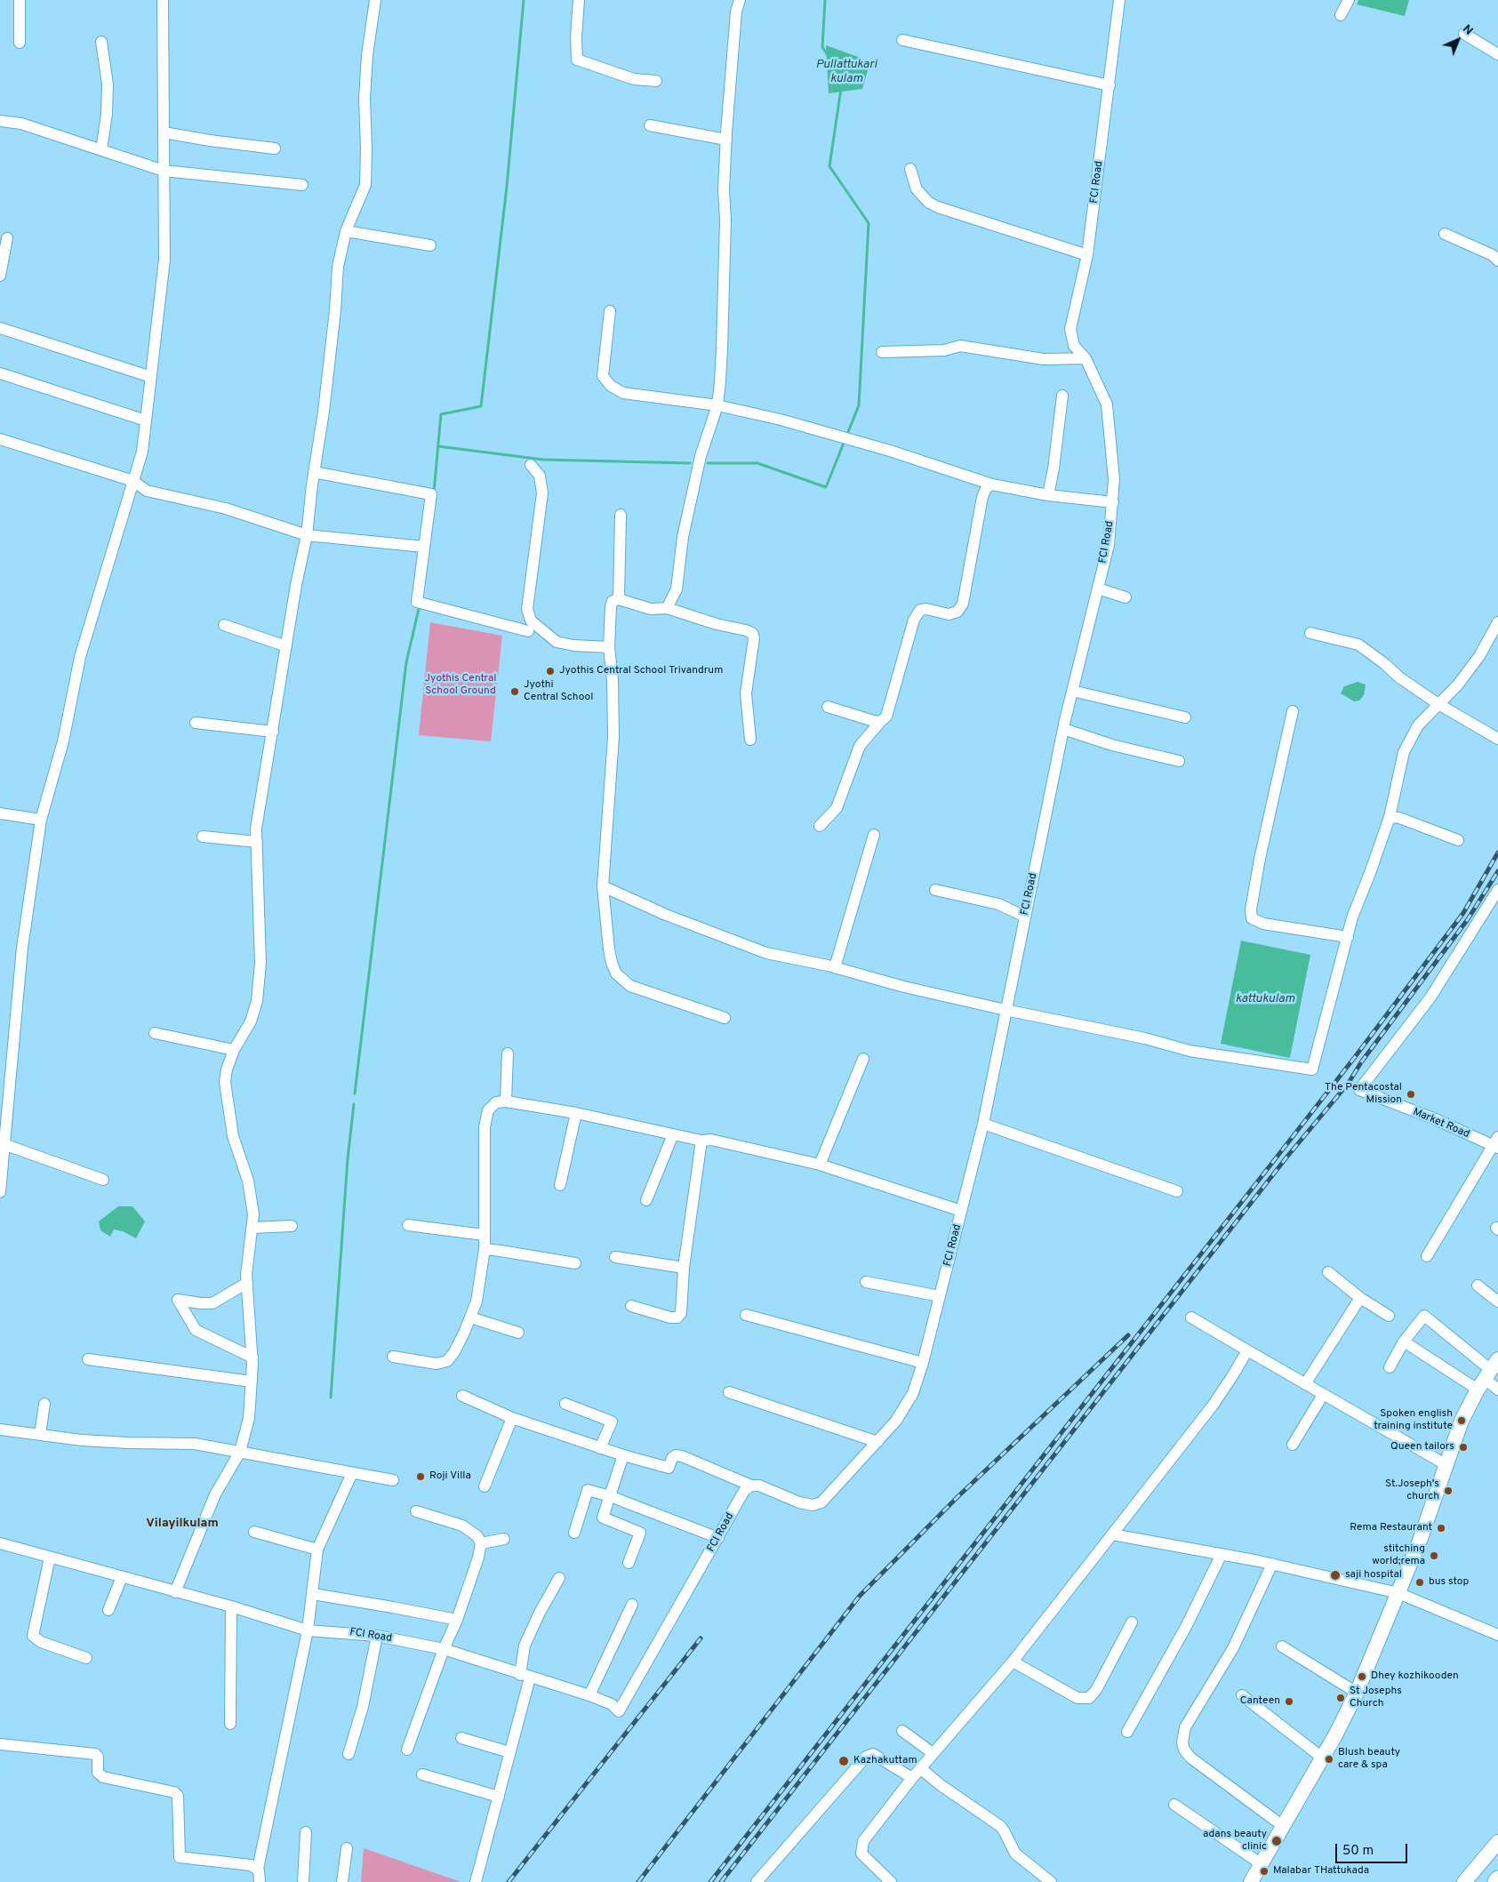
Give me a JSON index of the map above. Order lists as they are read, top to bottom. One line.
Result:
{"streets":{"street":["FCI Road","Market Road"]},"districts":["Vilayilkulam"],"water":["Pullattukari kulam","kattukulam"],"parks":["Jyothis Central School Ground"],"places":["Jyothis Central School Trivandrum","Jyothi Central School","The Pentacostal Mission","Spoken english training institute","Queen tailors","Roji Villa","St.Joseph's church","Rema Restaurant","stitching world;rema","saji hospital","bus stop","Dhey kozhikooden","St Josephs Church","Canteen","Blush beauty care & spa","Kazhakuttam","adans beauty clinic","Malabar THattukada"],"scale_bar":"50 m","north":"top right"}
